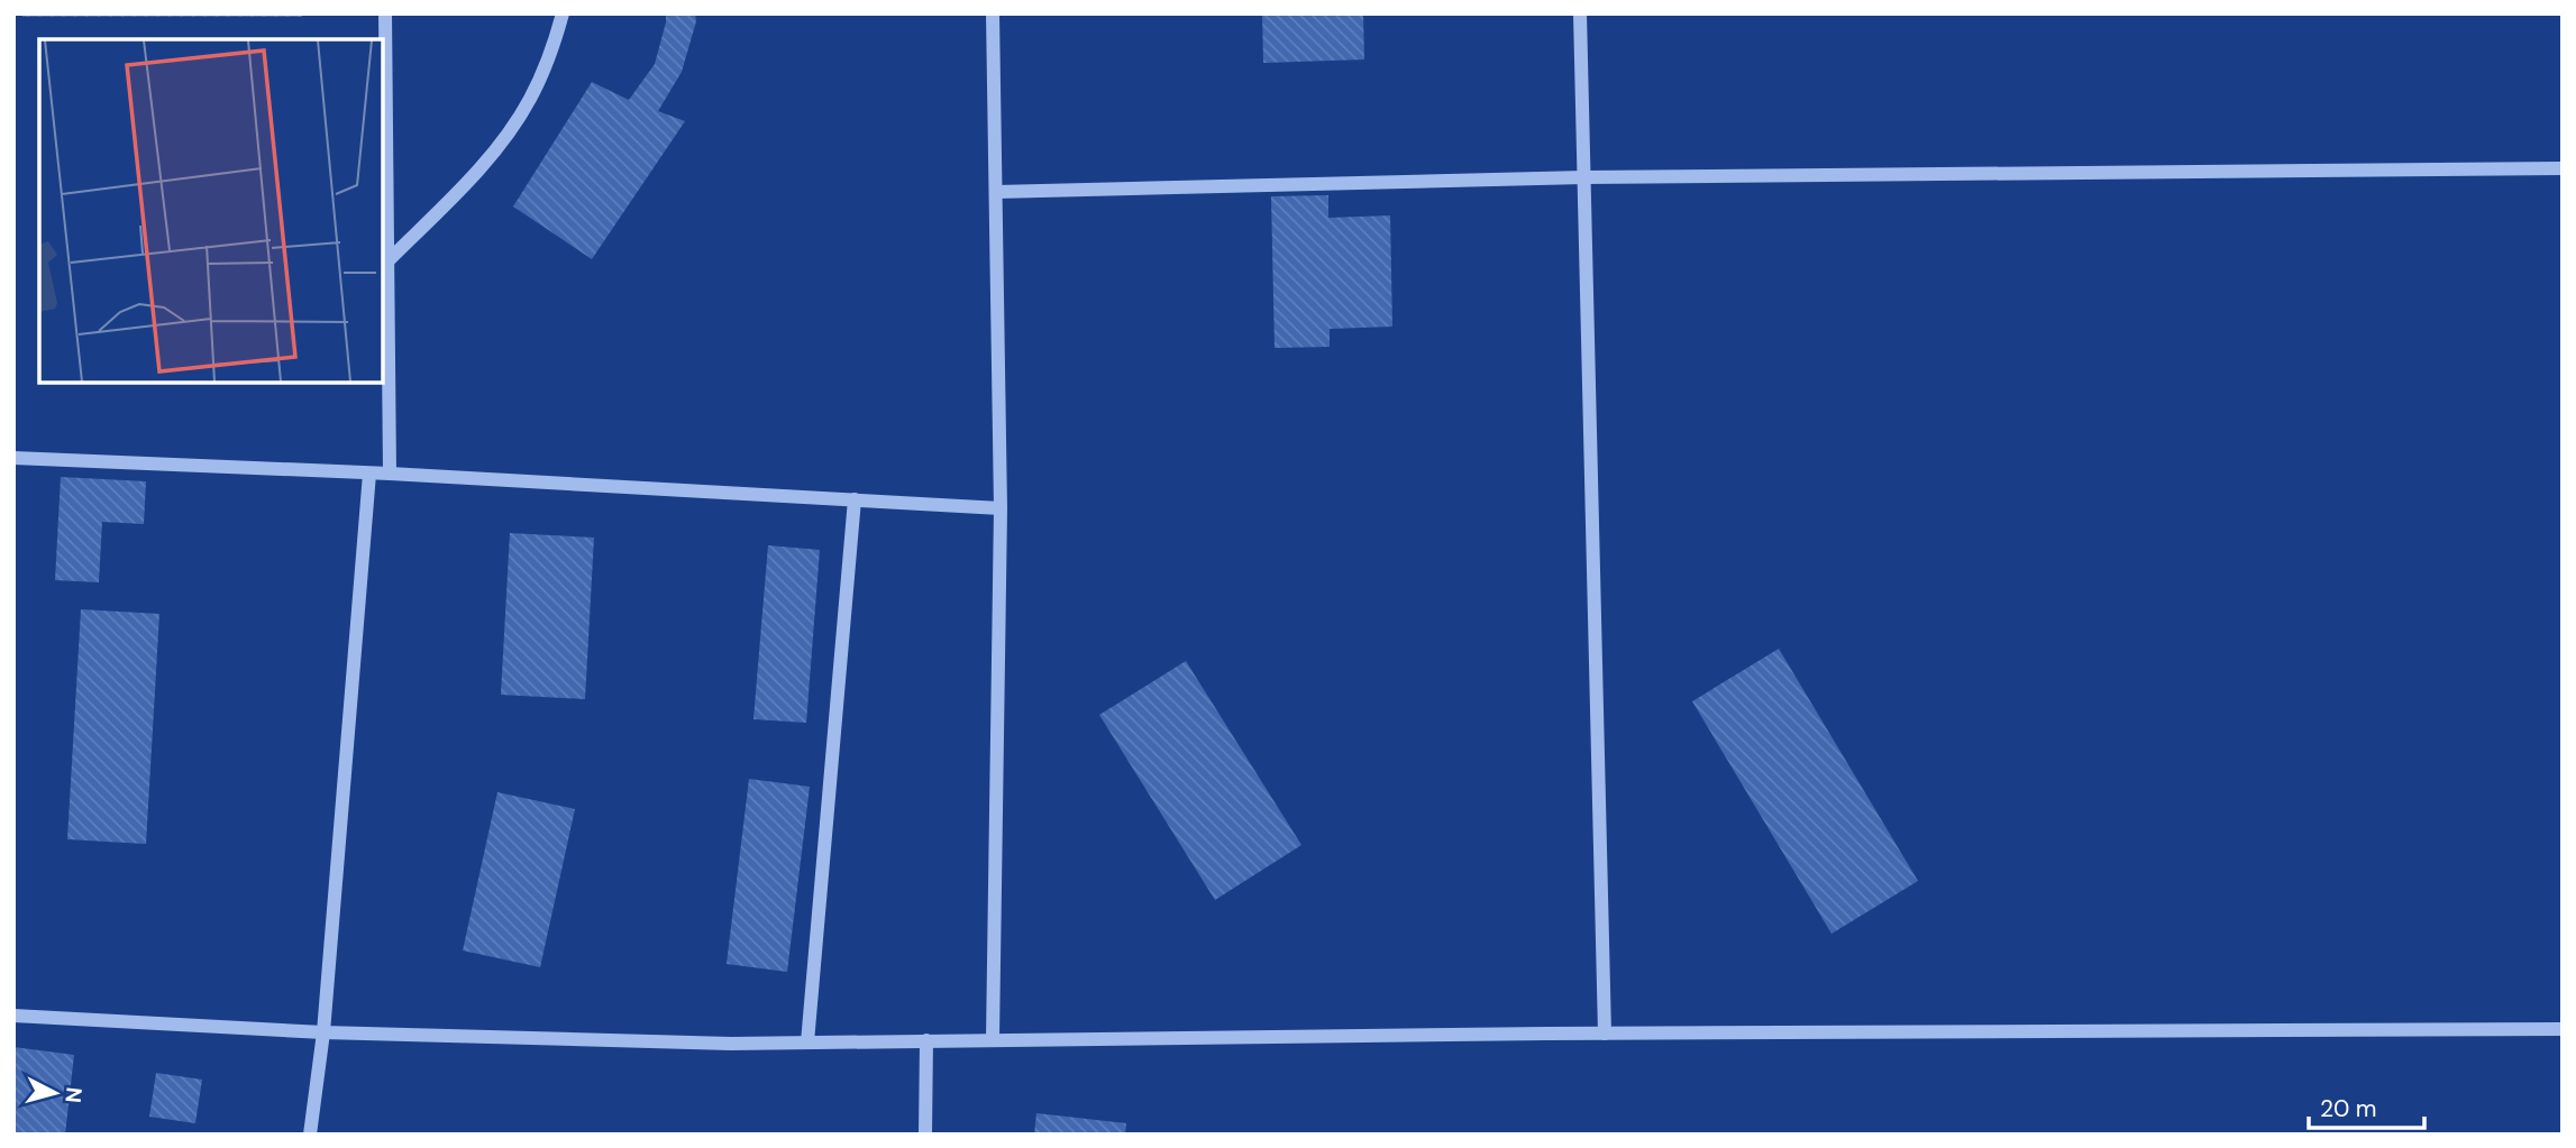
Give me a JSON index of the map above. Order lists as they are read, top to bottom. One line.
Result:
{"scale_bar":"20 m","north":"right"}
